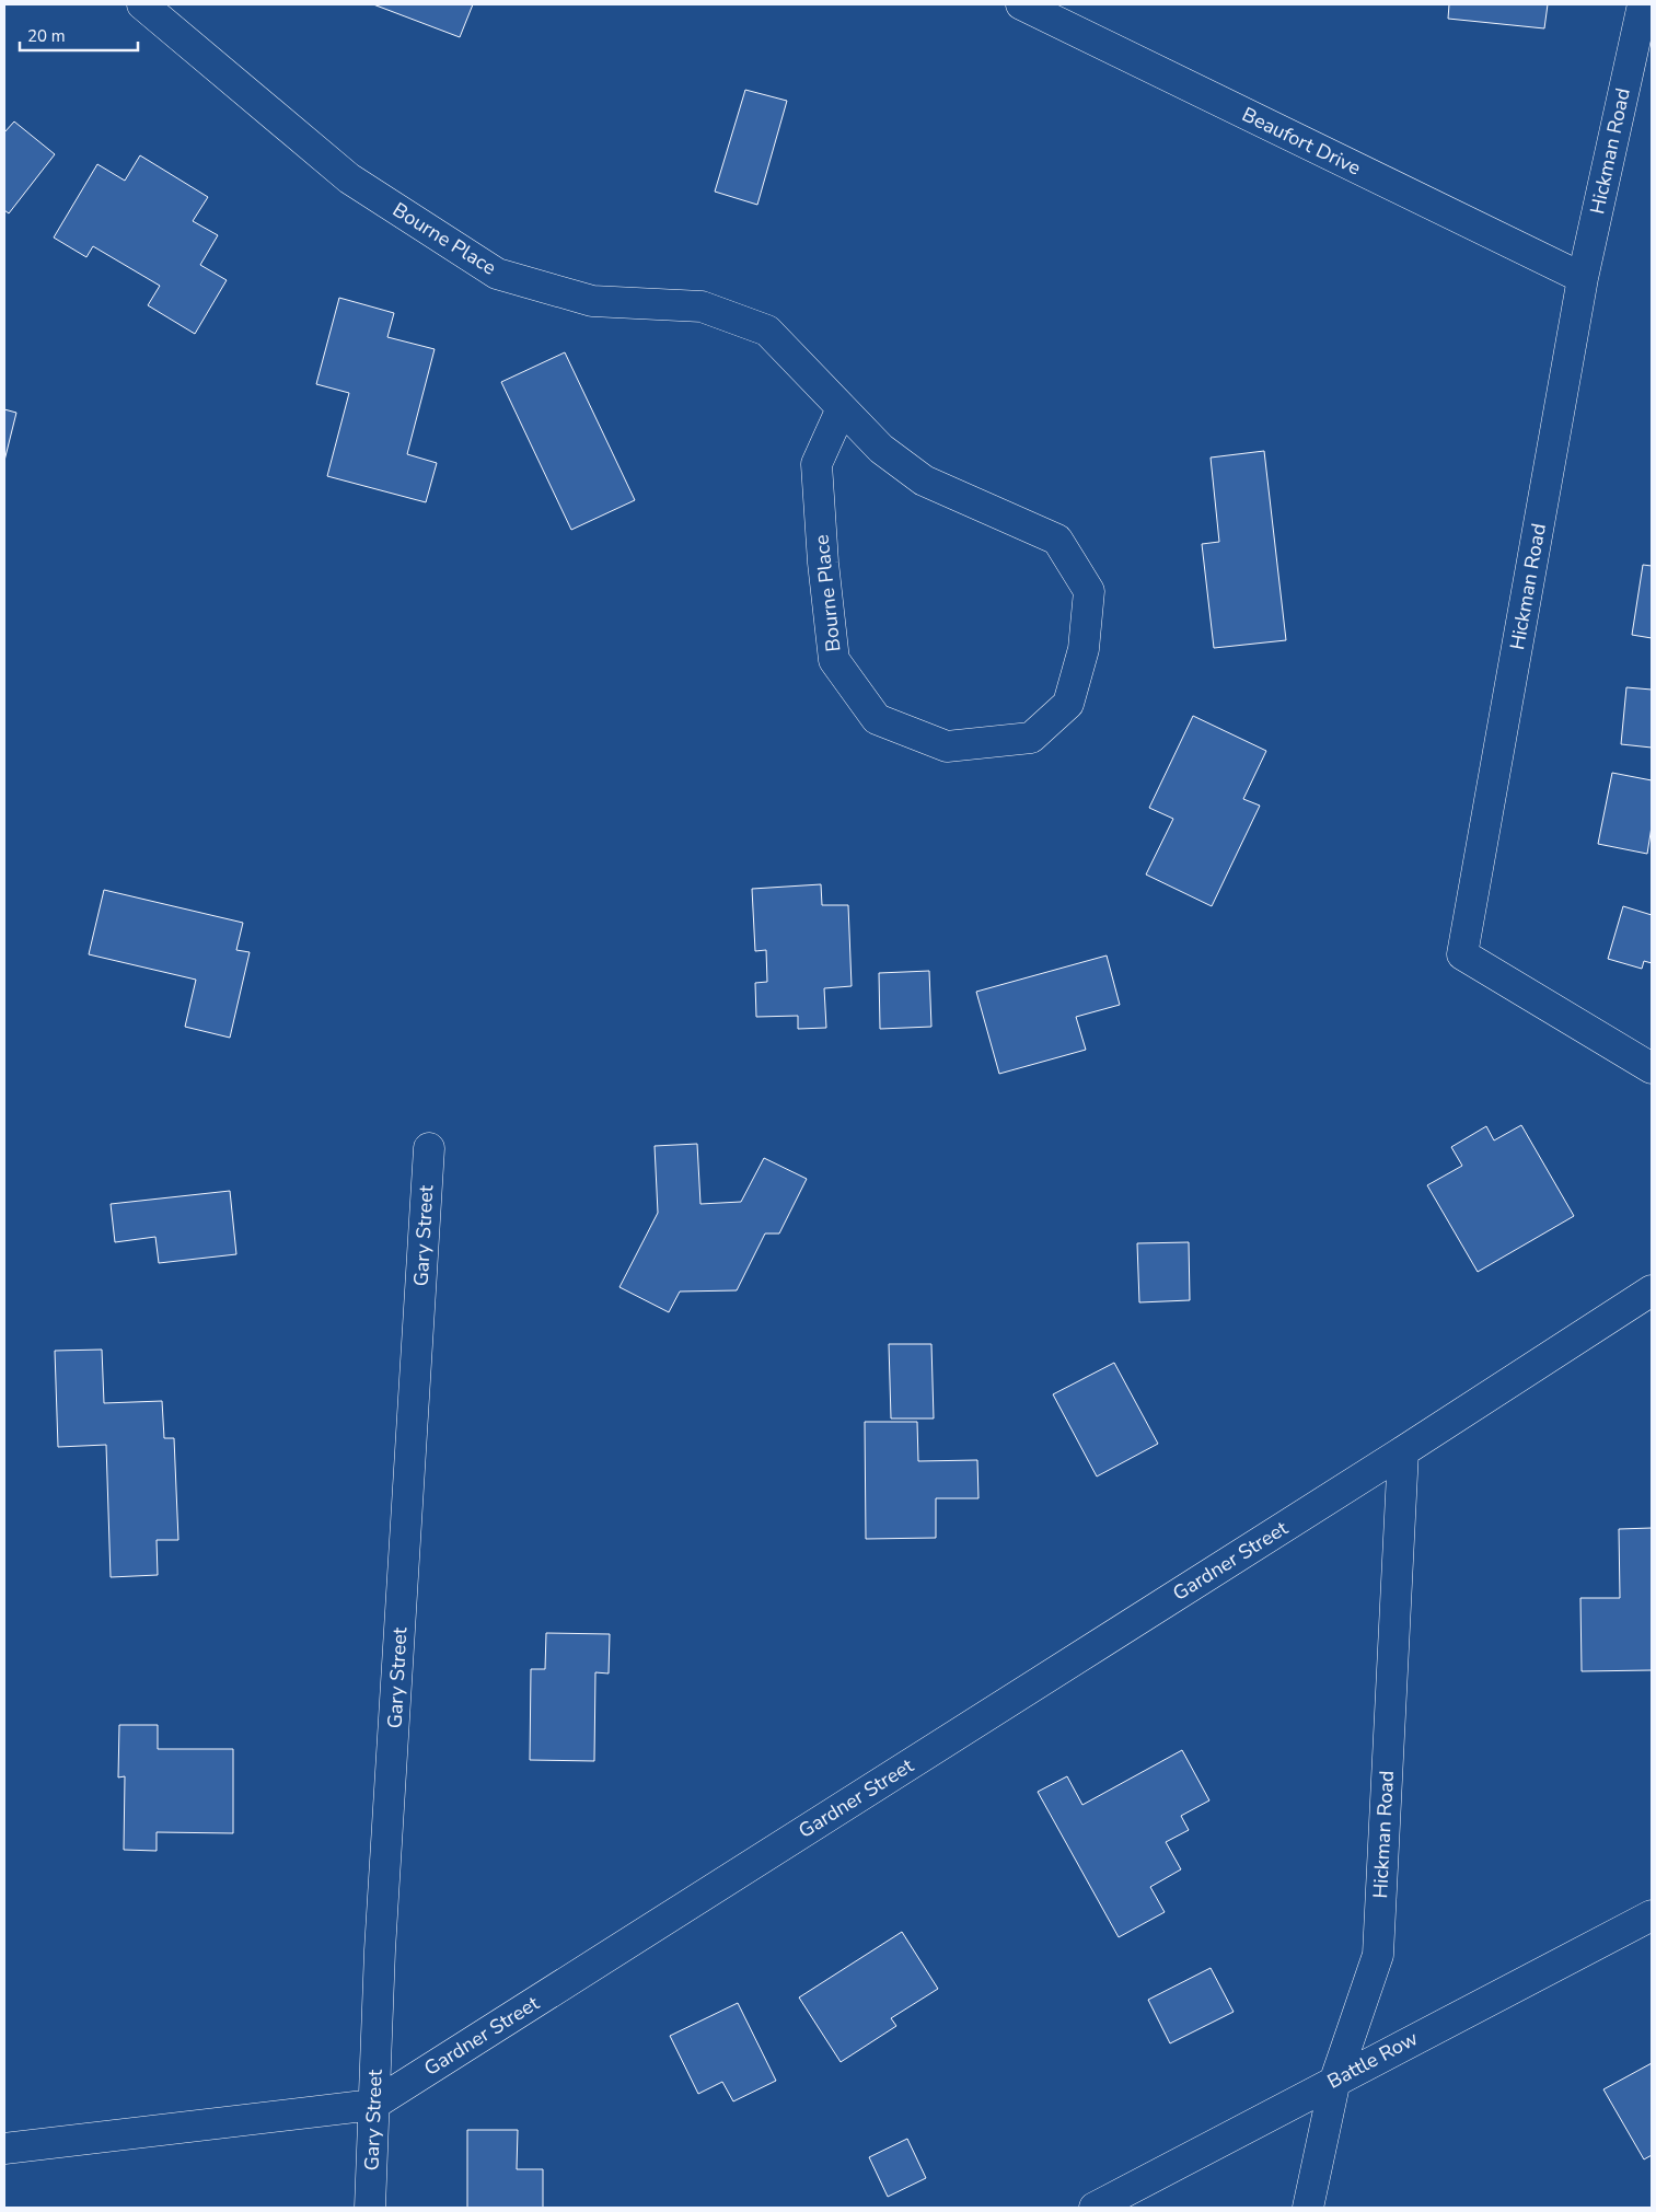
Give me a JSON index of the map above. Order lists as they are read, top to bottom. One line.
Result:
{"streets":{"street":["Beaufort Drive","Hickman Road","Bourne Place","Gary Street","Gardner Street","Battle Row"]},"crossings":[["Beaufort Drive","Hickman Road"],["Hickman Road","Gardner Street"],["Hickman Road","Battle Row"],["Gary Street","Gardner Street"]],"scale_bar":"20 m"}
